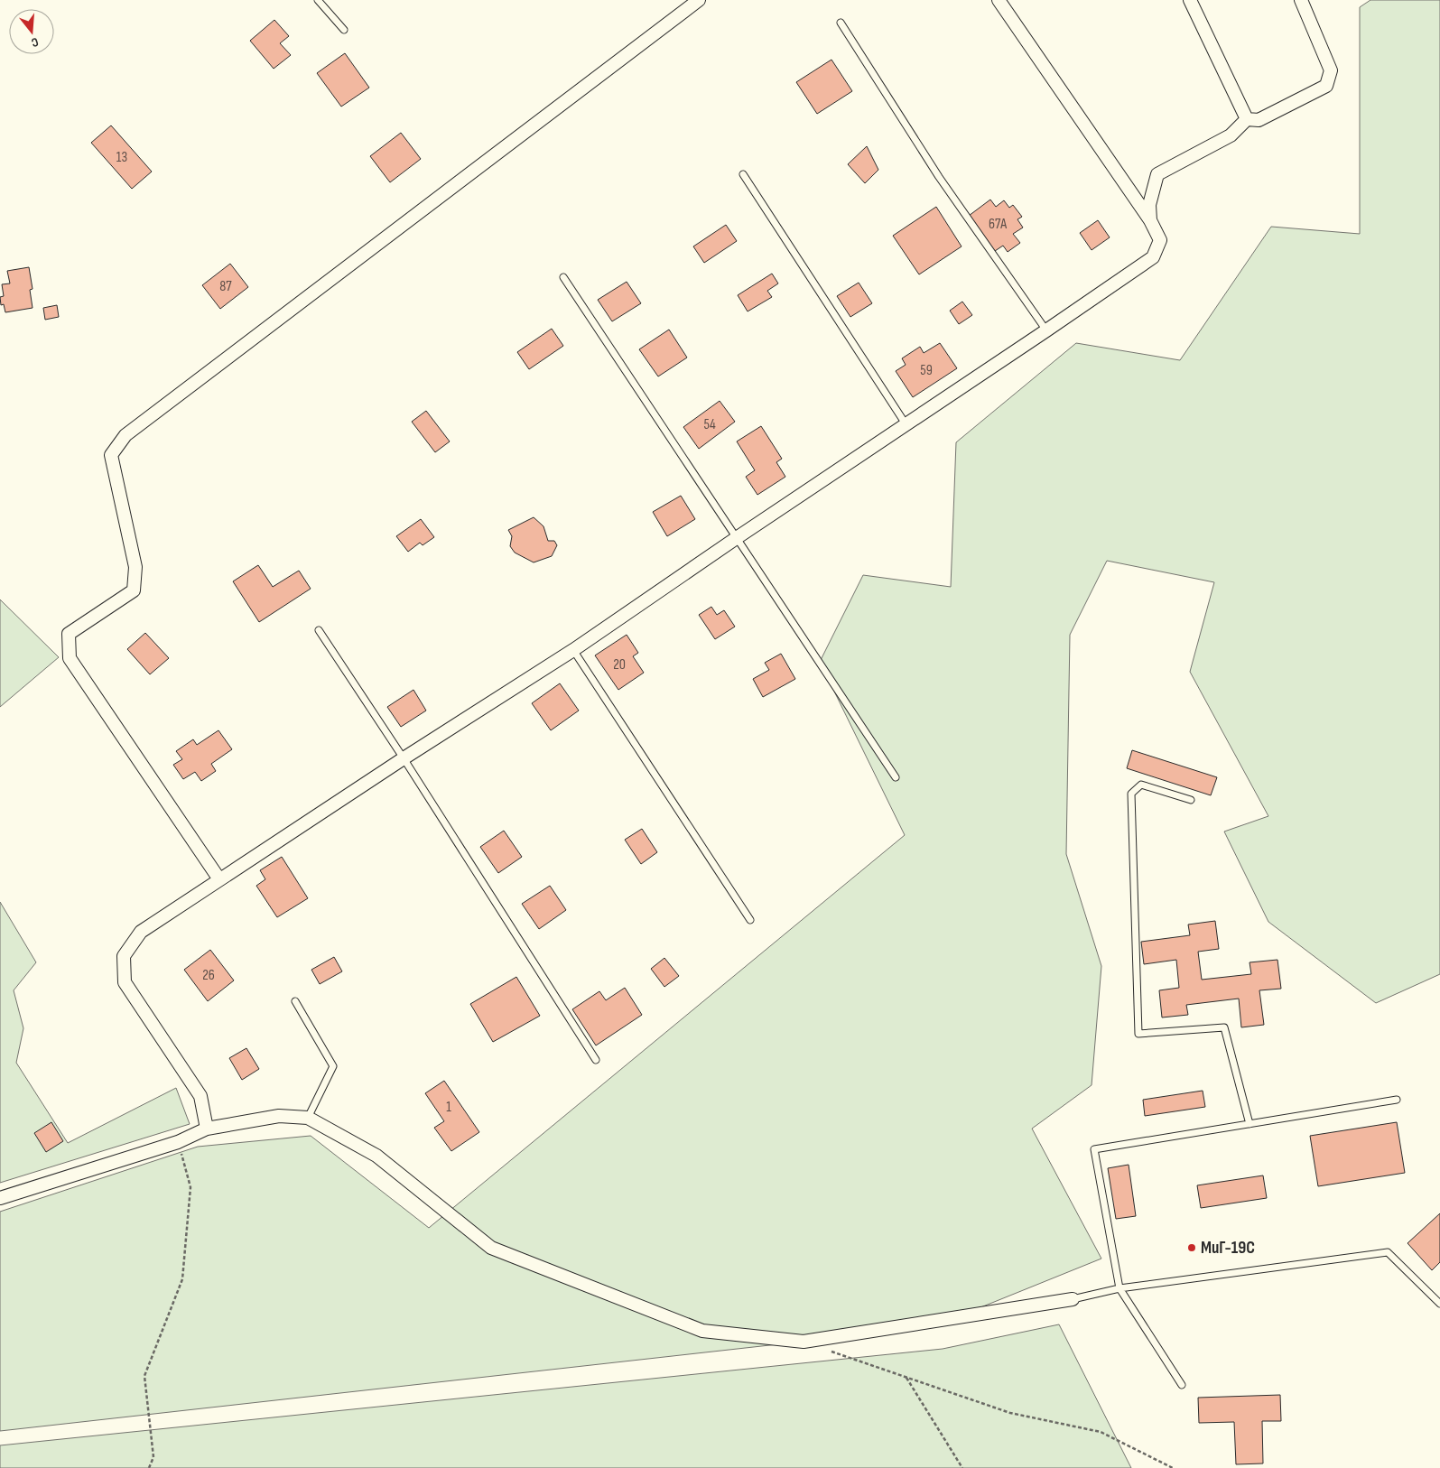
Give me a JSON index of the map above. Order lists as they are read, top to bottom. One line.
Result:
{"places":["МиГ-19С"],"house_numbers":["13","67А","87","59","54","20","26","1"],"north":"bottom"}
